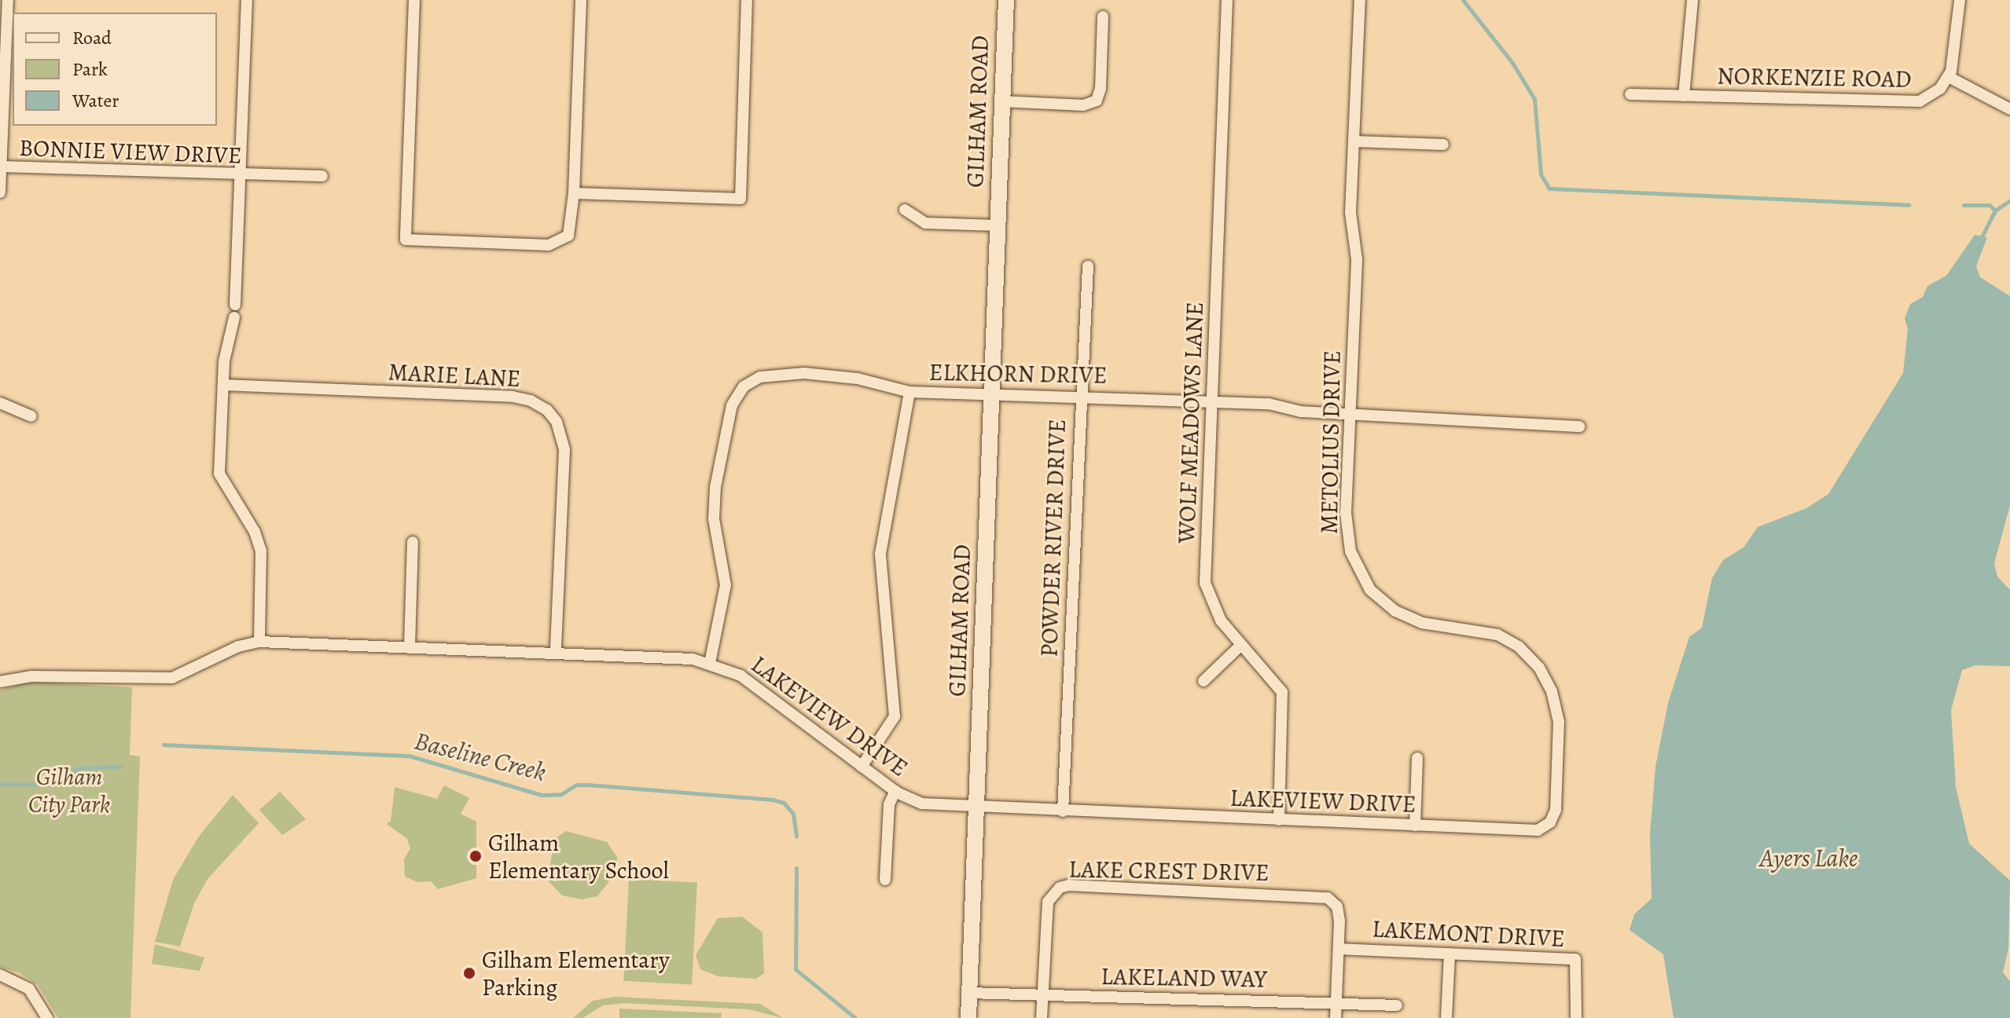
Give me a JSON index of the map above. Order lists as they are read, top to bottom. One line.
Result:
{"streets":{"street":["NORKENZIE ROAD","GILHAM ROAD","BONNIE VIEW DRIVE","ELKHORN DRIVE","MARIE LANE","WOLF MEADOWS LANE","METOLIUS DRIVE","POWDER RIVER DRIVE","LAKEVIEW DRIVE","LAKE CREST DRIVE","LAKEMONT DRIVE","LAKELAND WAY"]},"crossings":[["GILHAM ROAD","ELKHORN DRIVE"],["GILHAM ROAD","LAKEVIEW DRIVE"],["GILHAM ROAD","LAKELAND WAY"],["ELKHORN DRIVE","WOLF MEADOWS LANE"],["ELKHORN DRIVE","METOLIUS DRIVE"],["ELKHORN DRIVE","POWDER RIVER DRIVE"],["ELKHORN DRIVE","LAKEVIEW DRIVE"],["MARIE LANE","LAKEVIEW DRIVE"],["WOLF MEADOWS LANE","LAKEVIEW DRIVE"],["METOLIUS DRIVE","LAKEVIEW DRIVE"],["POWDER RIVER DRIVE","LAKEVIEW DRIVE"],["LAKE CREST DRIVE","LAKEMONT DRIVE"],["LAKE CREST DRIVE","LAKELAND WAY"]],"water":["Baseline Creek","Ayers Lake"],"parks":["Gilham City Park"],"places":["Gilham Elementary School","Gilham Elementary Parking"],"legend":["Road","Park","Water"]}
